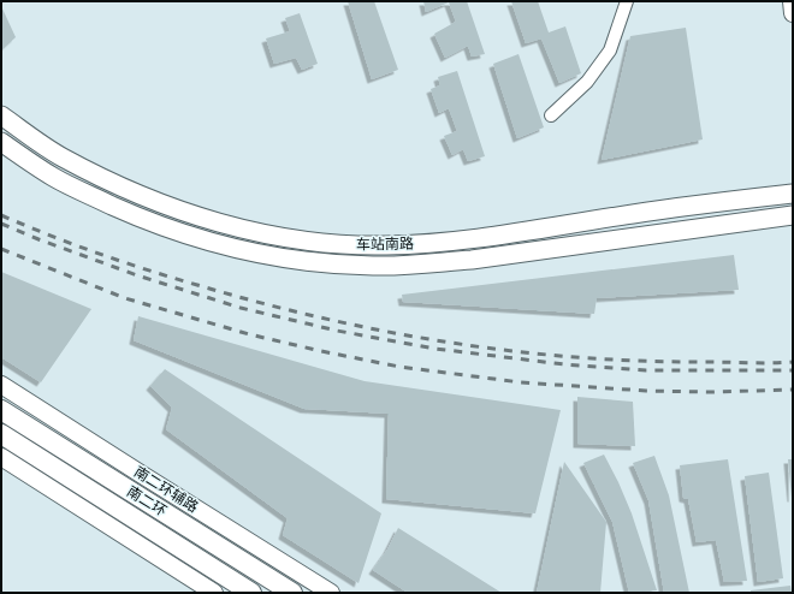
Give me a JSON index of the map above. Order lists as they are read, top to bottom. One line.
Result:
{"streets":{"highway":["南二环"],"main road":["车站南路","南二环辅路"]}}
